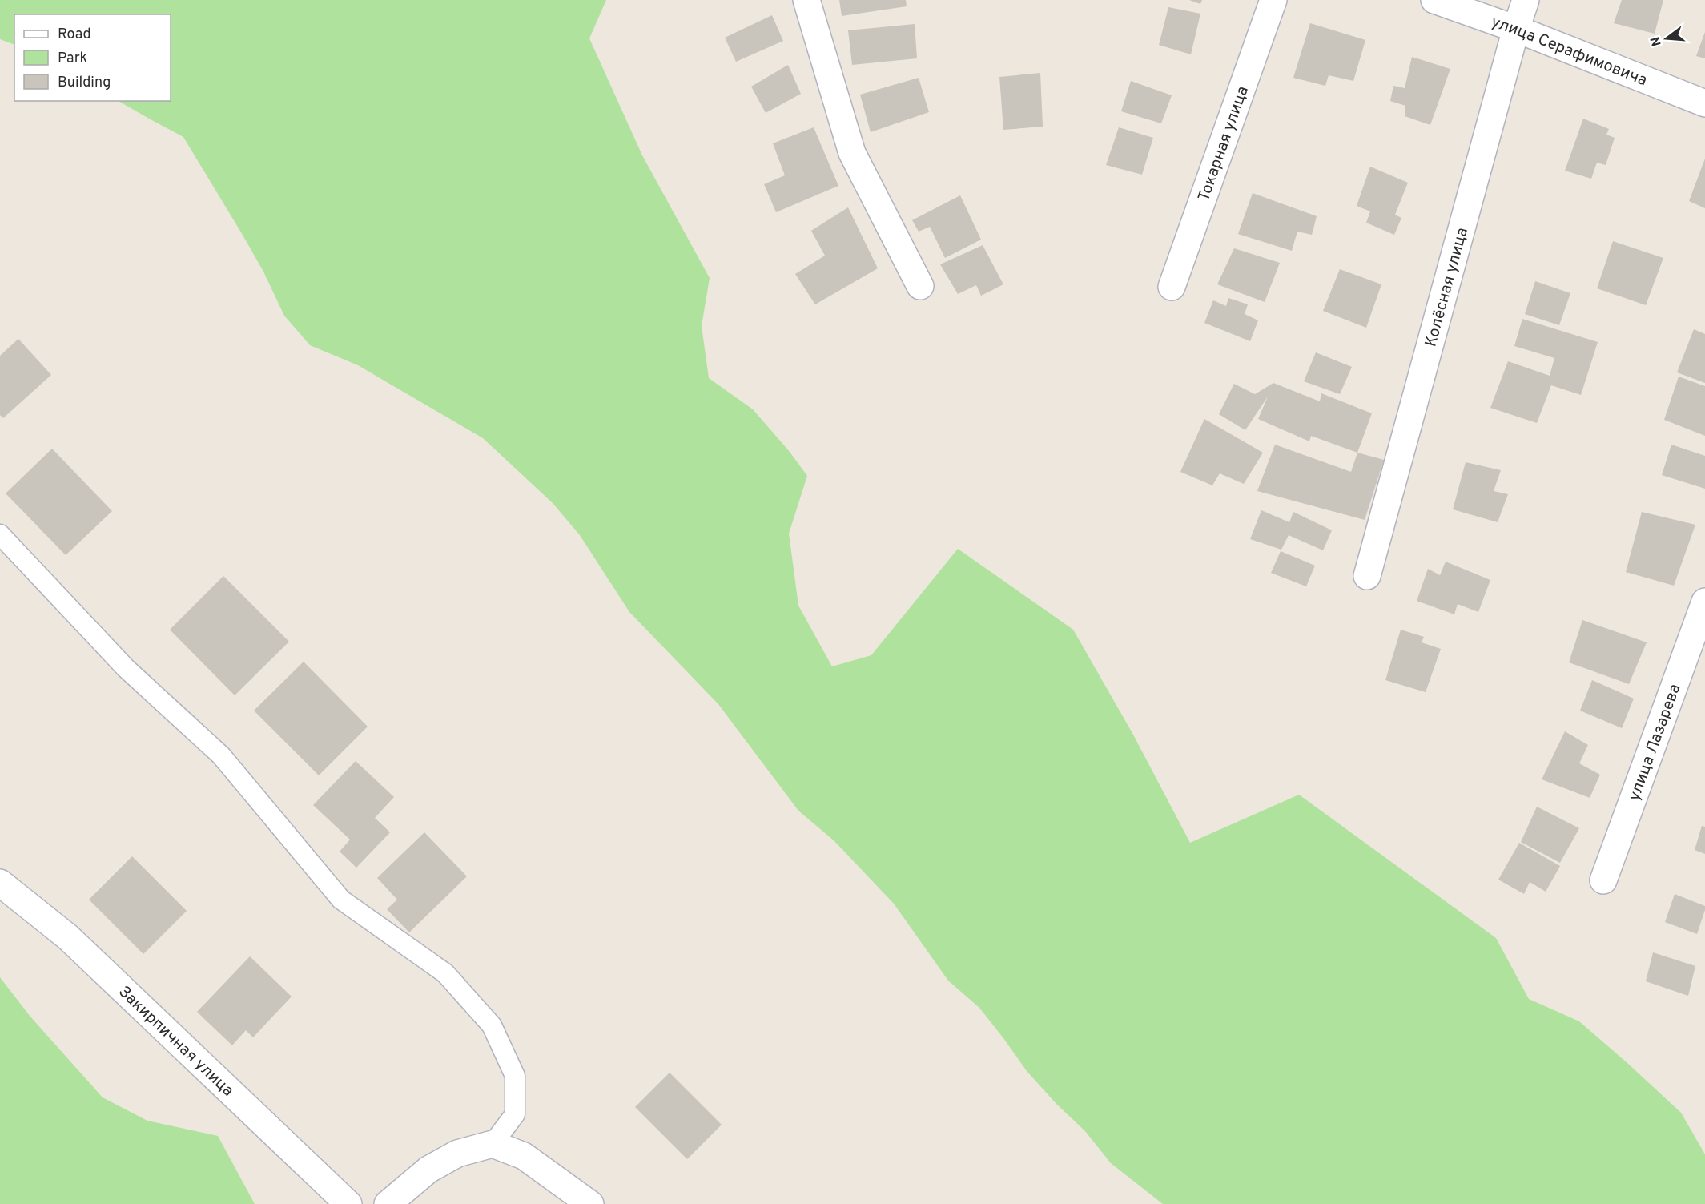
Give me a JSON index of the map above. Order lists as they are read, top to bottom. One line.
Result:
{"streets":{"street":["улица Серафимовича","Токарная улица","Колёсная улица","улица Лазарева","Закирпичная улица"]},"crossings":[["улица Серафимовича","Колёсная улица"]],"legend":["Road","Park","Building"],"north":"left"}
